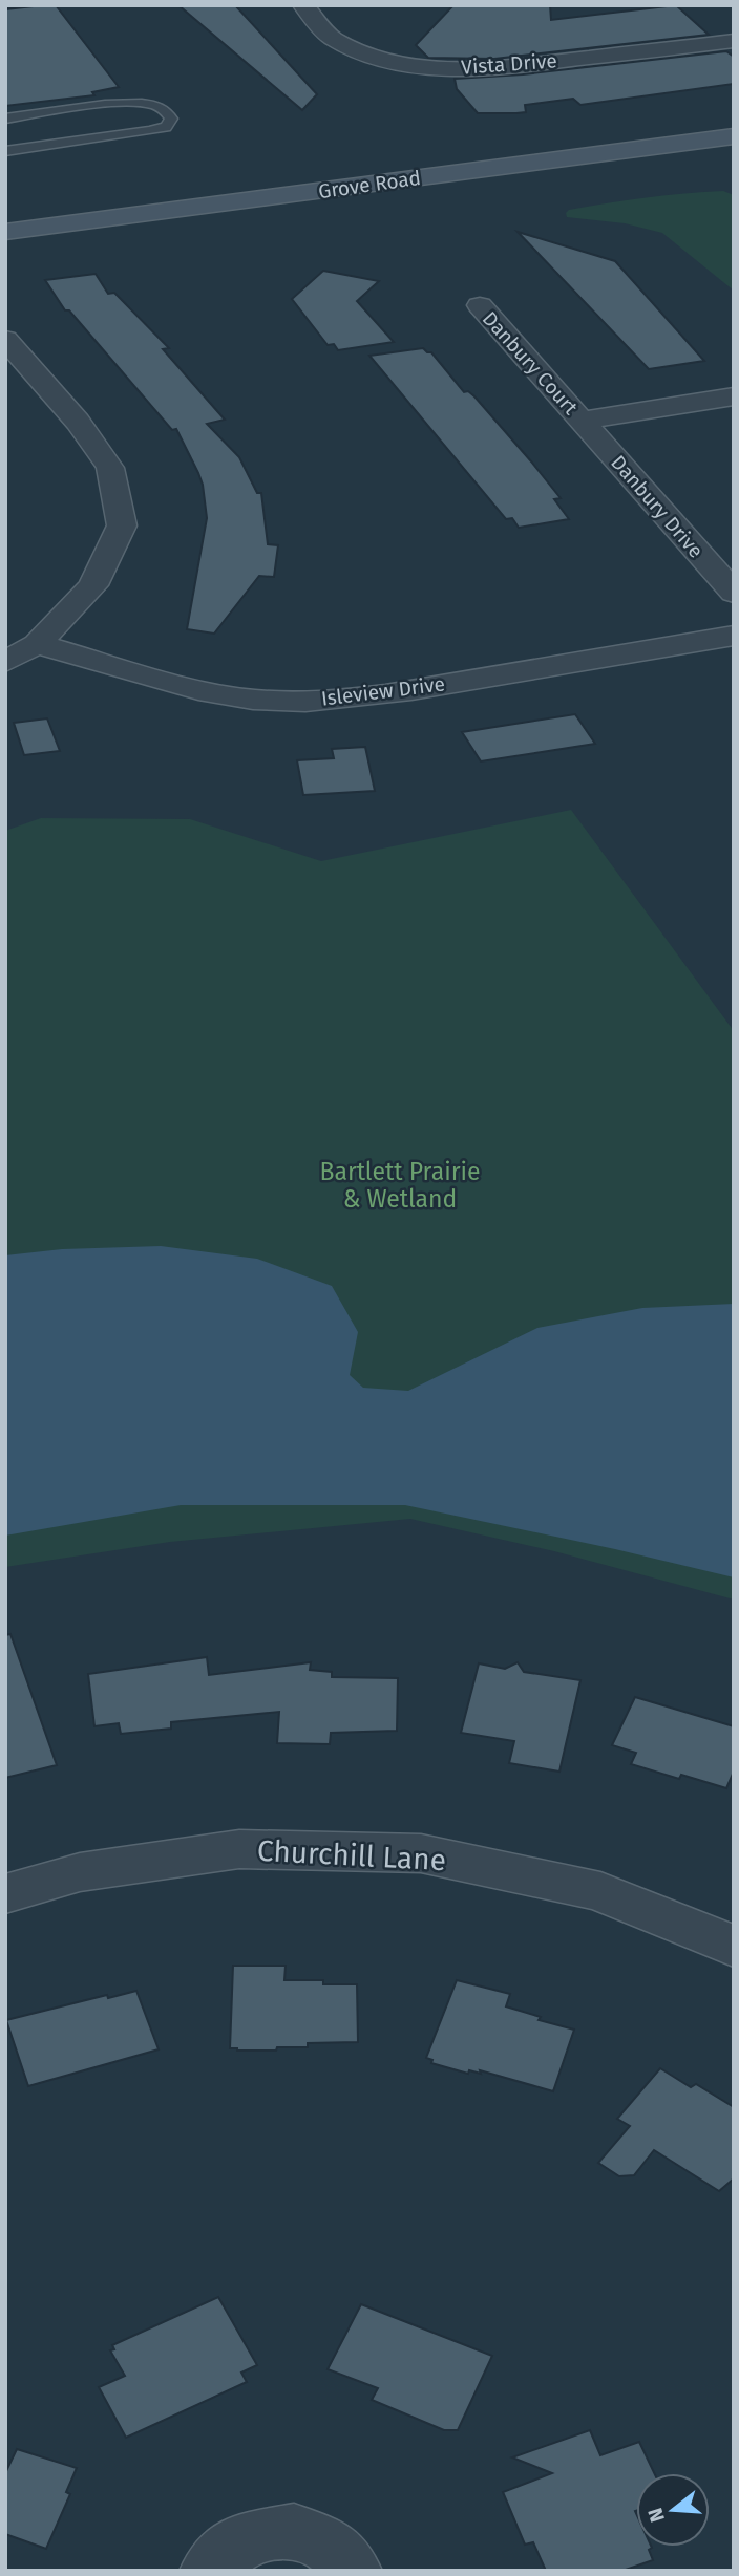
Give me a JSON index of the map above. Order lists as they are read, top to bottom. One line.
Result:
{"streets":{"street":["Vista Drive","Grove Road","Danbury Court","Danbury Drive","Isleview Drive","Churchill Lane"]},"crossings":[["Danbury Court","Danbury Drive"]],"parks":["Bartlett Prairie & Wetland"],"north":"left"}
